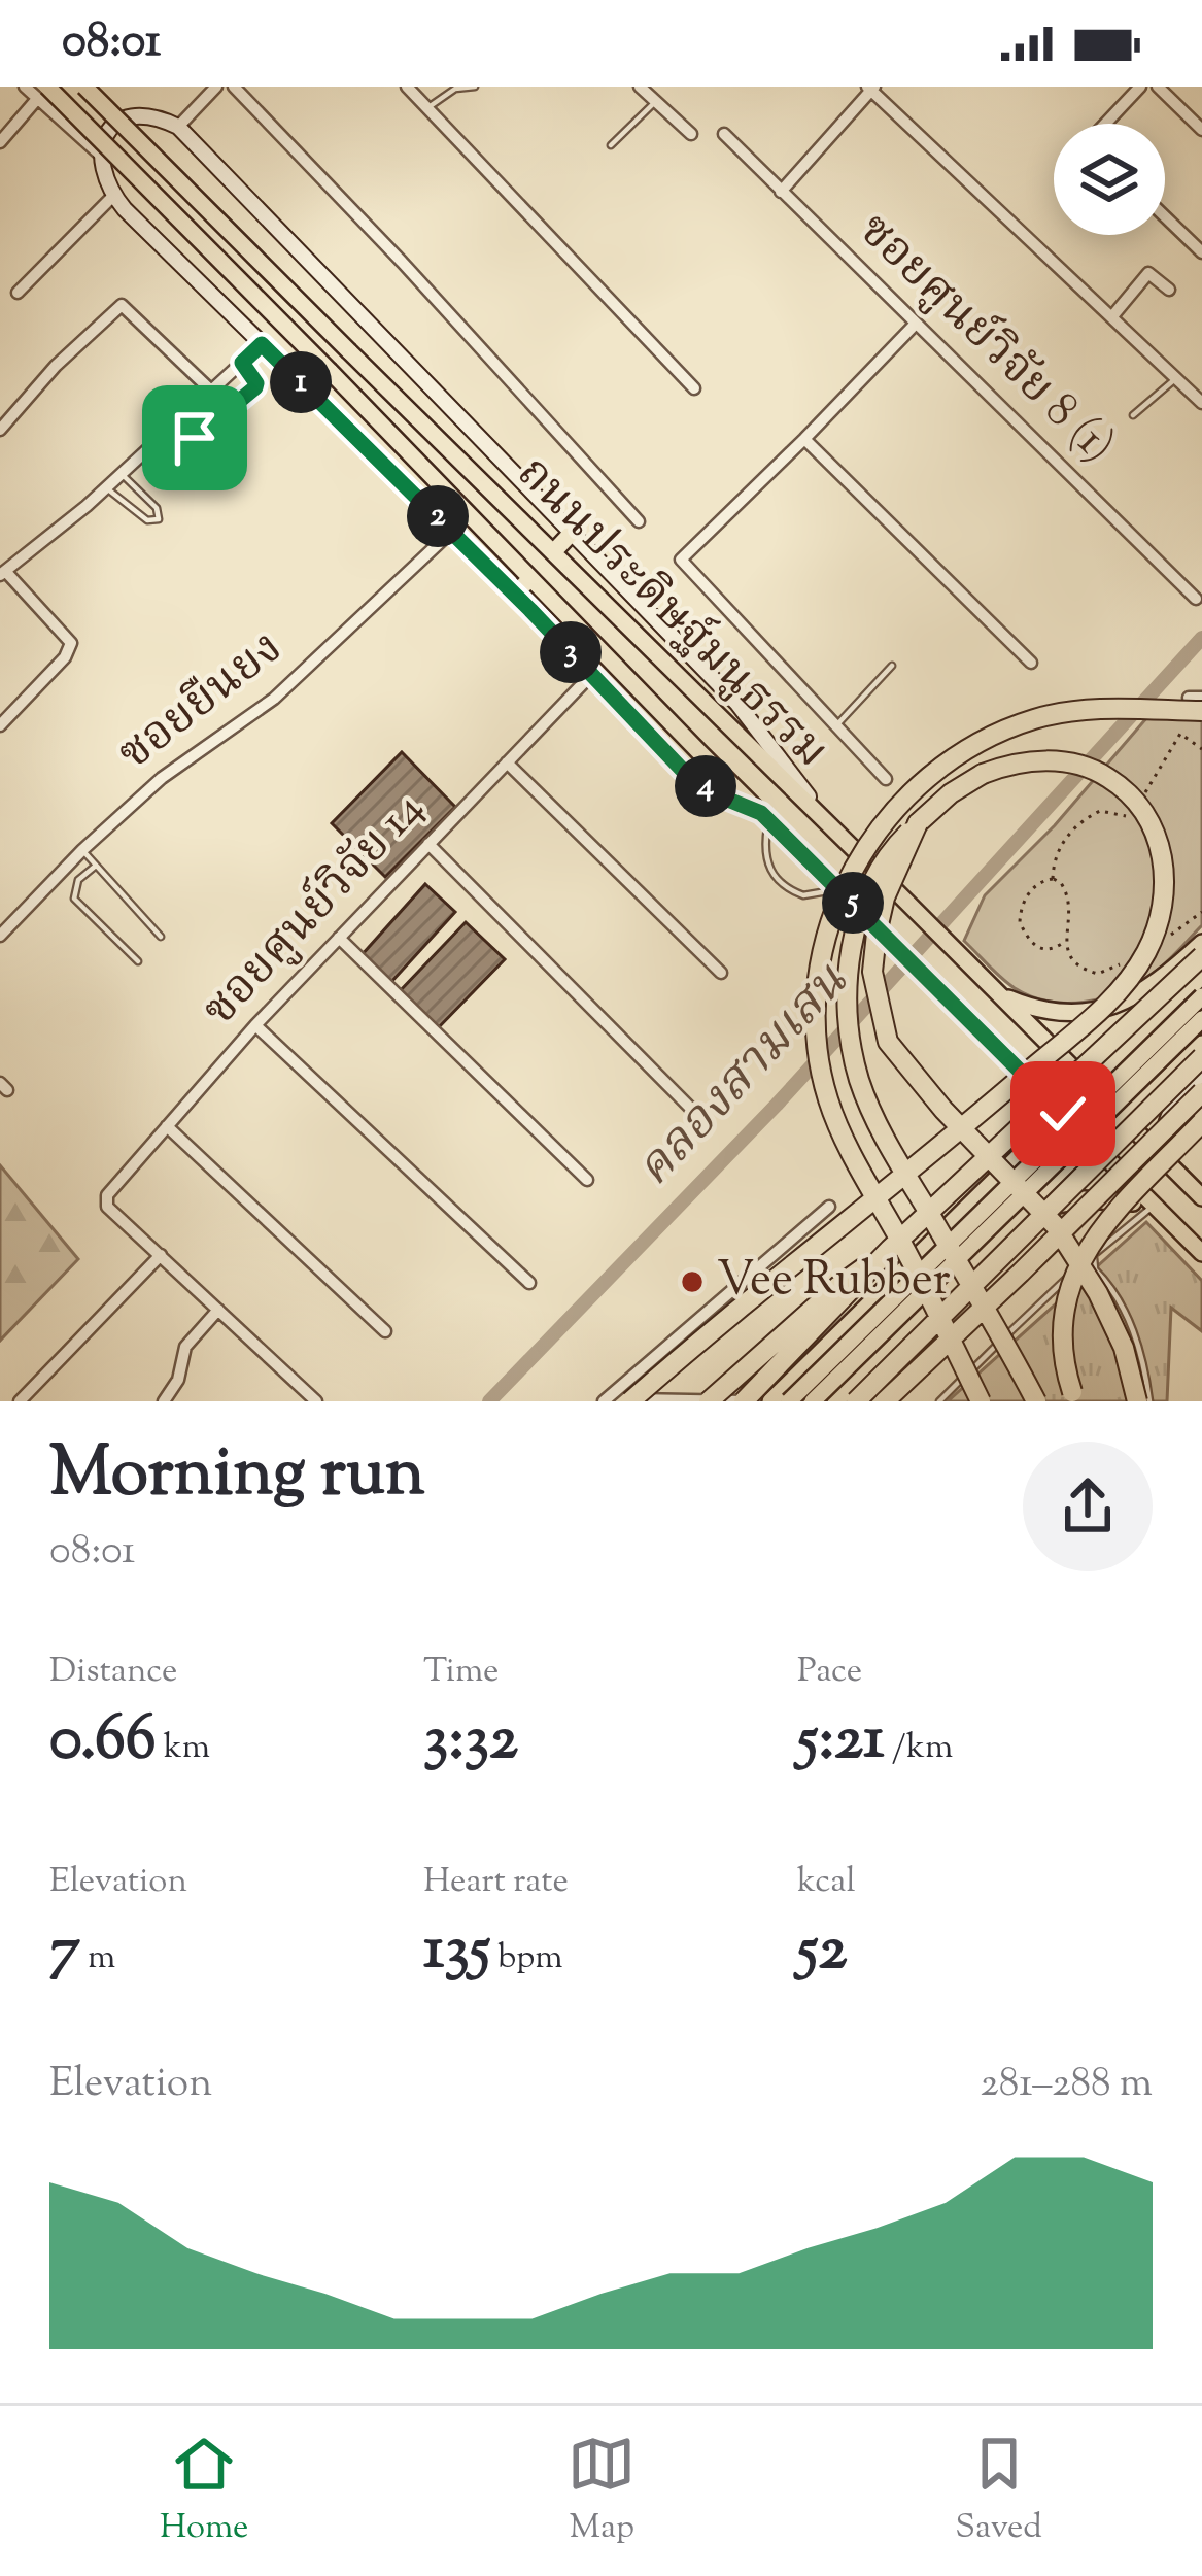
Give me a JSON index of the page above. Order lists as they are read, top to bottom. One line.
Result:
{"streets":{"main road":["ถนนประดิษฐ์มนูธรรม"],"street":["ซอยศูนย์วิจัย 8 (1)","ซอยยืนยง","ซอยศูนย์วิจัย 14"]},"water":["คลองสามเสน"],"places":["Vee Rubber"],"page":{"status":"08:01","pins":["1","2","3","4","5"],"heading":["Morning run","08:01"],"stats":[["Distance","0.66 km"],["Time","3:32"],["Pace","5:21 /km"],["Elevation","7 m"],["Heart rate","135 bpm"],["kcal","52"]],"chart":["Elevation","281–288 m"],"tabs":["Home","Map","Saved"]}}
